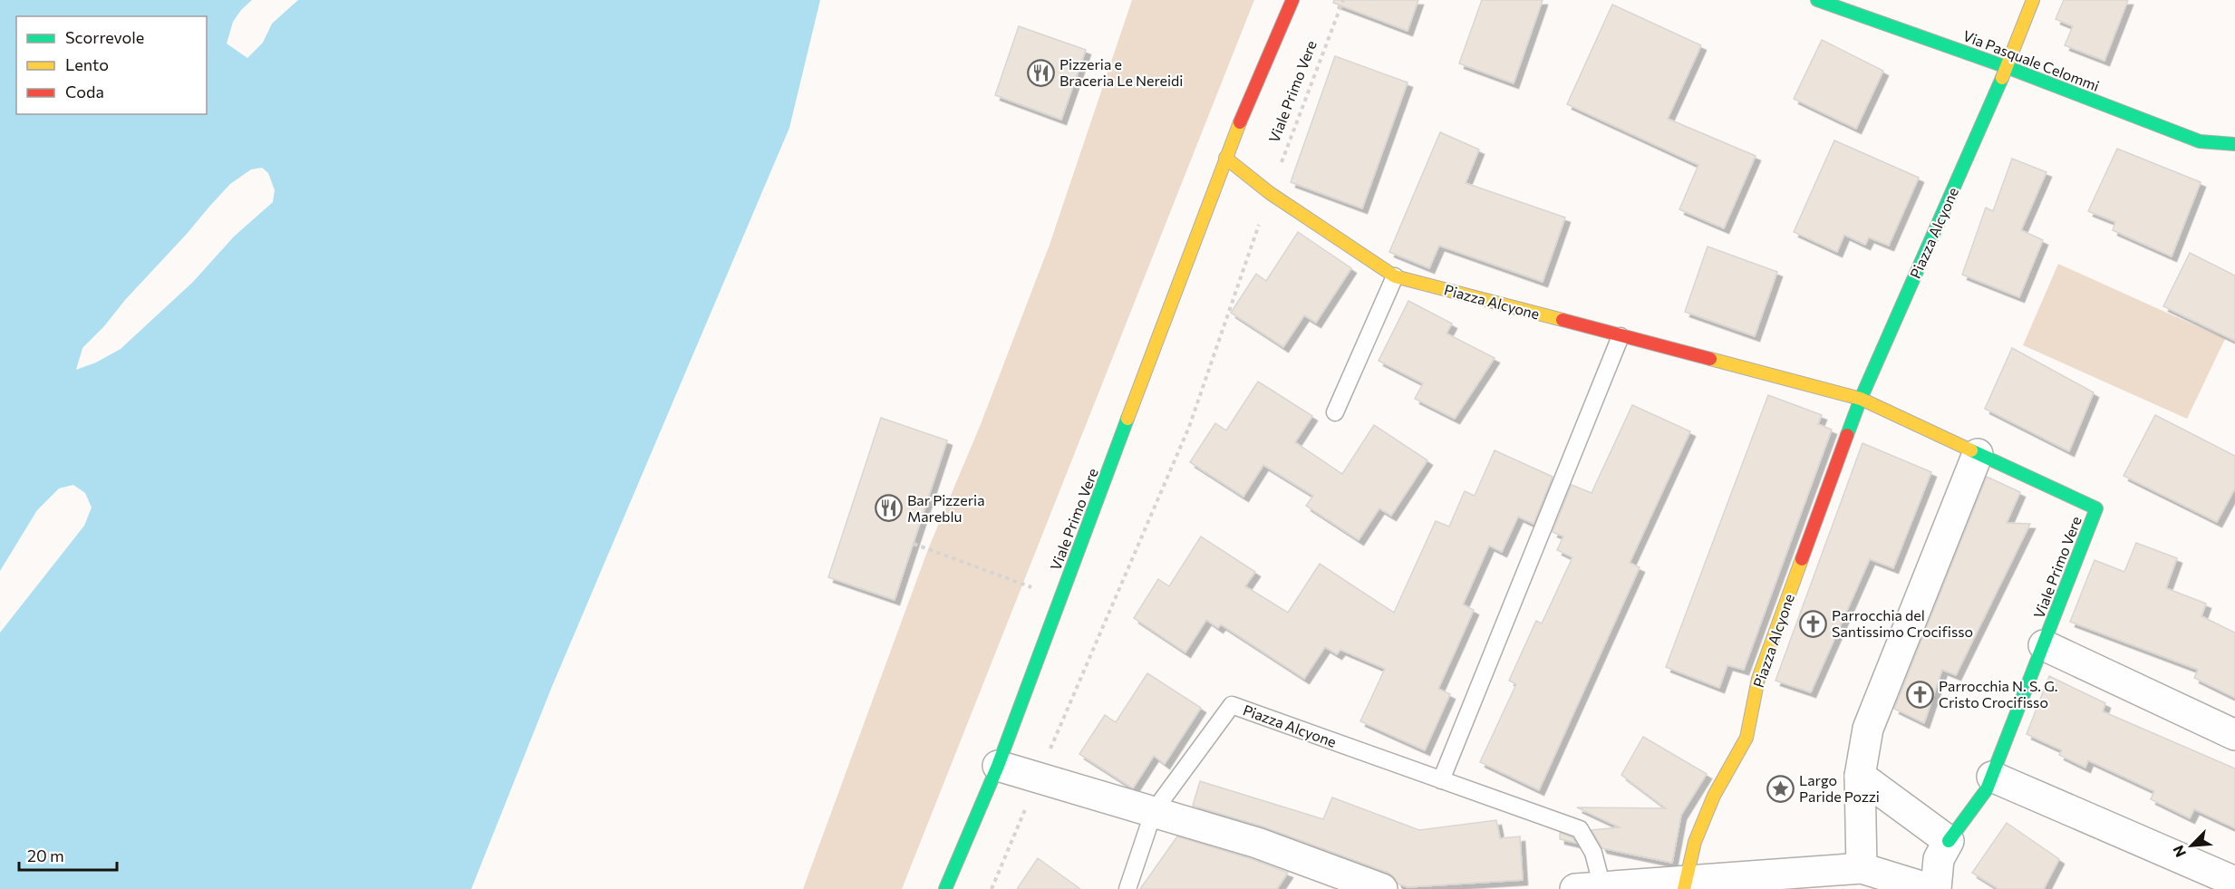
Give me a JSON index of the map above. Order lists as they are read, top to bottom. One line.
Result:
{"streets":{"street":["Via Pasquale Celommi","Viale Primo Vere","Piazza Alcyone"]},"crossings":[["Via Pasquale Celommi","Piazza Alcyone"],["Viale Primo Vere","Piazza Alcyone"]],"places":{"restaurant":["Pizzeria e Braceria Le Nereidi","Bar Pizzeria Mareblu"],"church":["Parrocchia del Santissimo Crocifisso","Parrocchia N. S. G. Cristo Crocifisso"],"place":["Largo Paride Pozzi"]},"legend":["Scorrevole","Lento","Coda"],"scale_bar":"20 m","north":"bottom left"}
